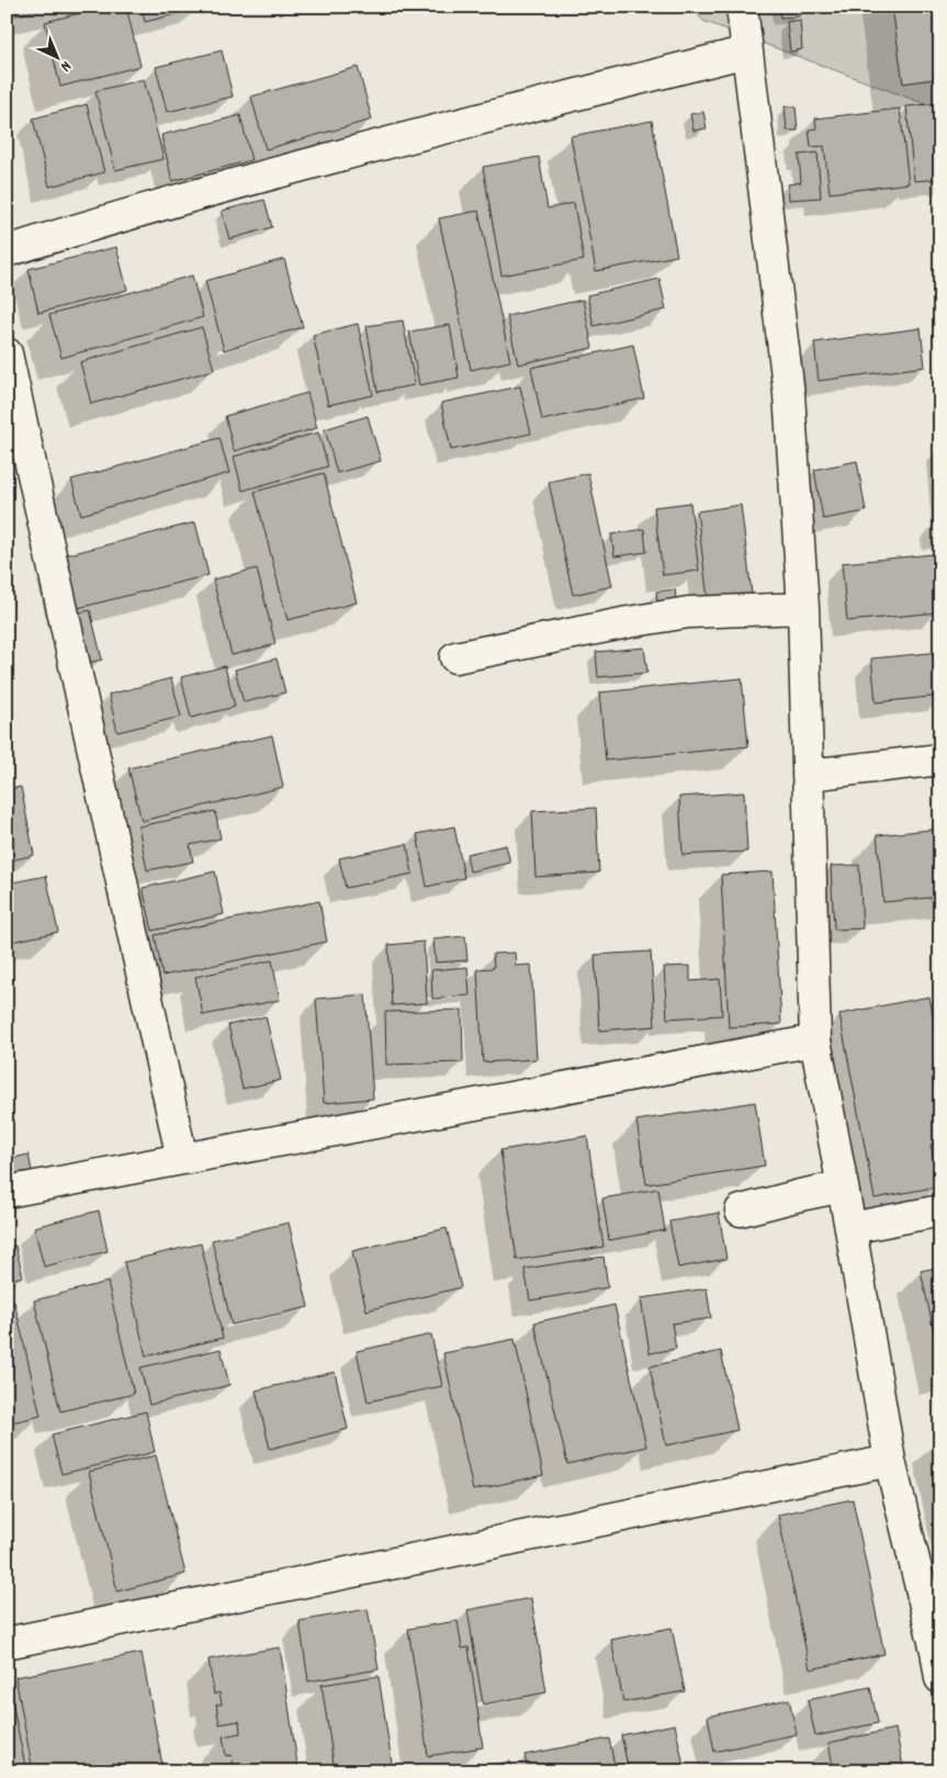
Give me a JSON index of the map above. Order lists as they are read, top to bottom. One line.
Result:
{"north":"bottom right"}
